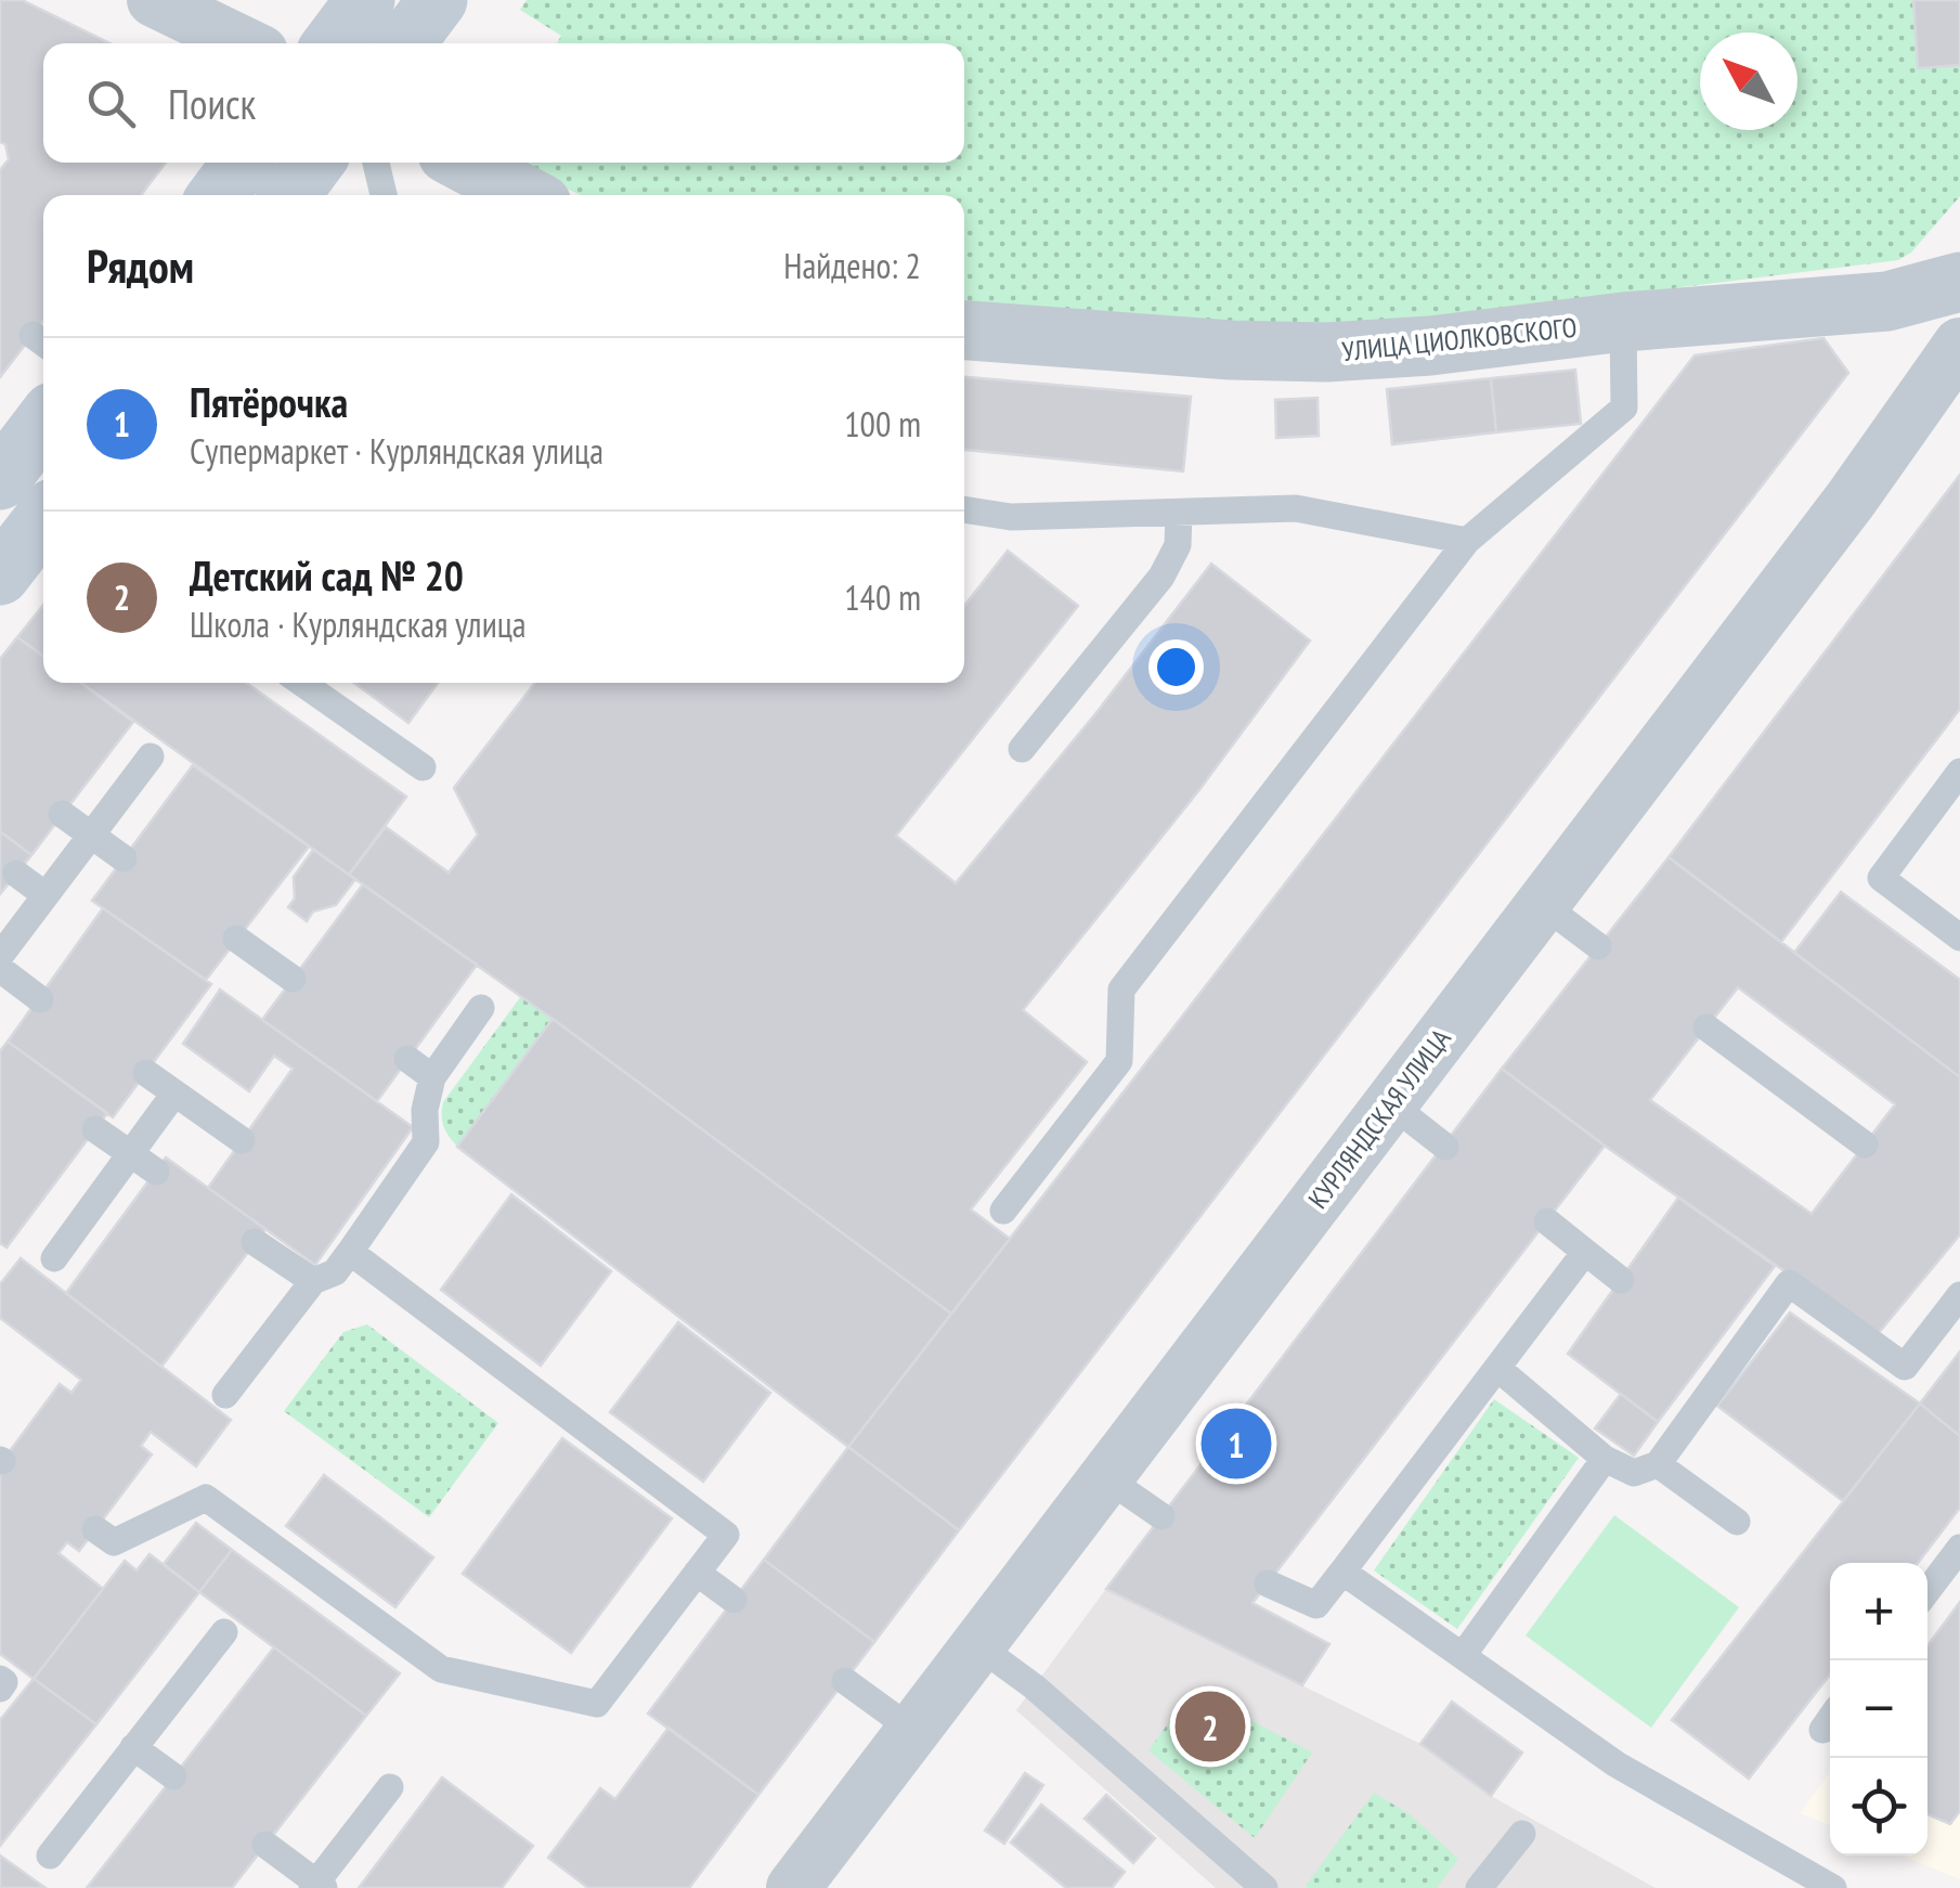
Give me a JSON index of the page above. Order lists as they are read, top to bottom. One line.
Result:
{"streets":{"street":["УЛИЦА ЦИОЛКОВСКОГО","КУРЛЯНДСКАЯ УЛИЦА"]},"north":"top left","page":{"search":"Поиск","heading":["Рядом","Найдено: 2"],"list":[{"mark":"1","name":"Пятёрочка","note":"Супермаркет · Курляндская улица","value":"100 m"},{"mark":"2","name":"Детский сад № 20","note":"Школа · Курляндская улица","value":"140 m"}],"pins":["1","2"],"map_buttons":["+","−"]}}
